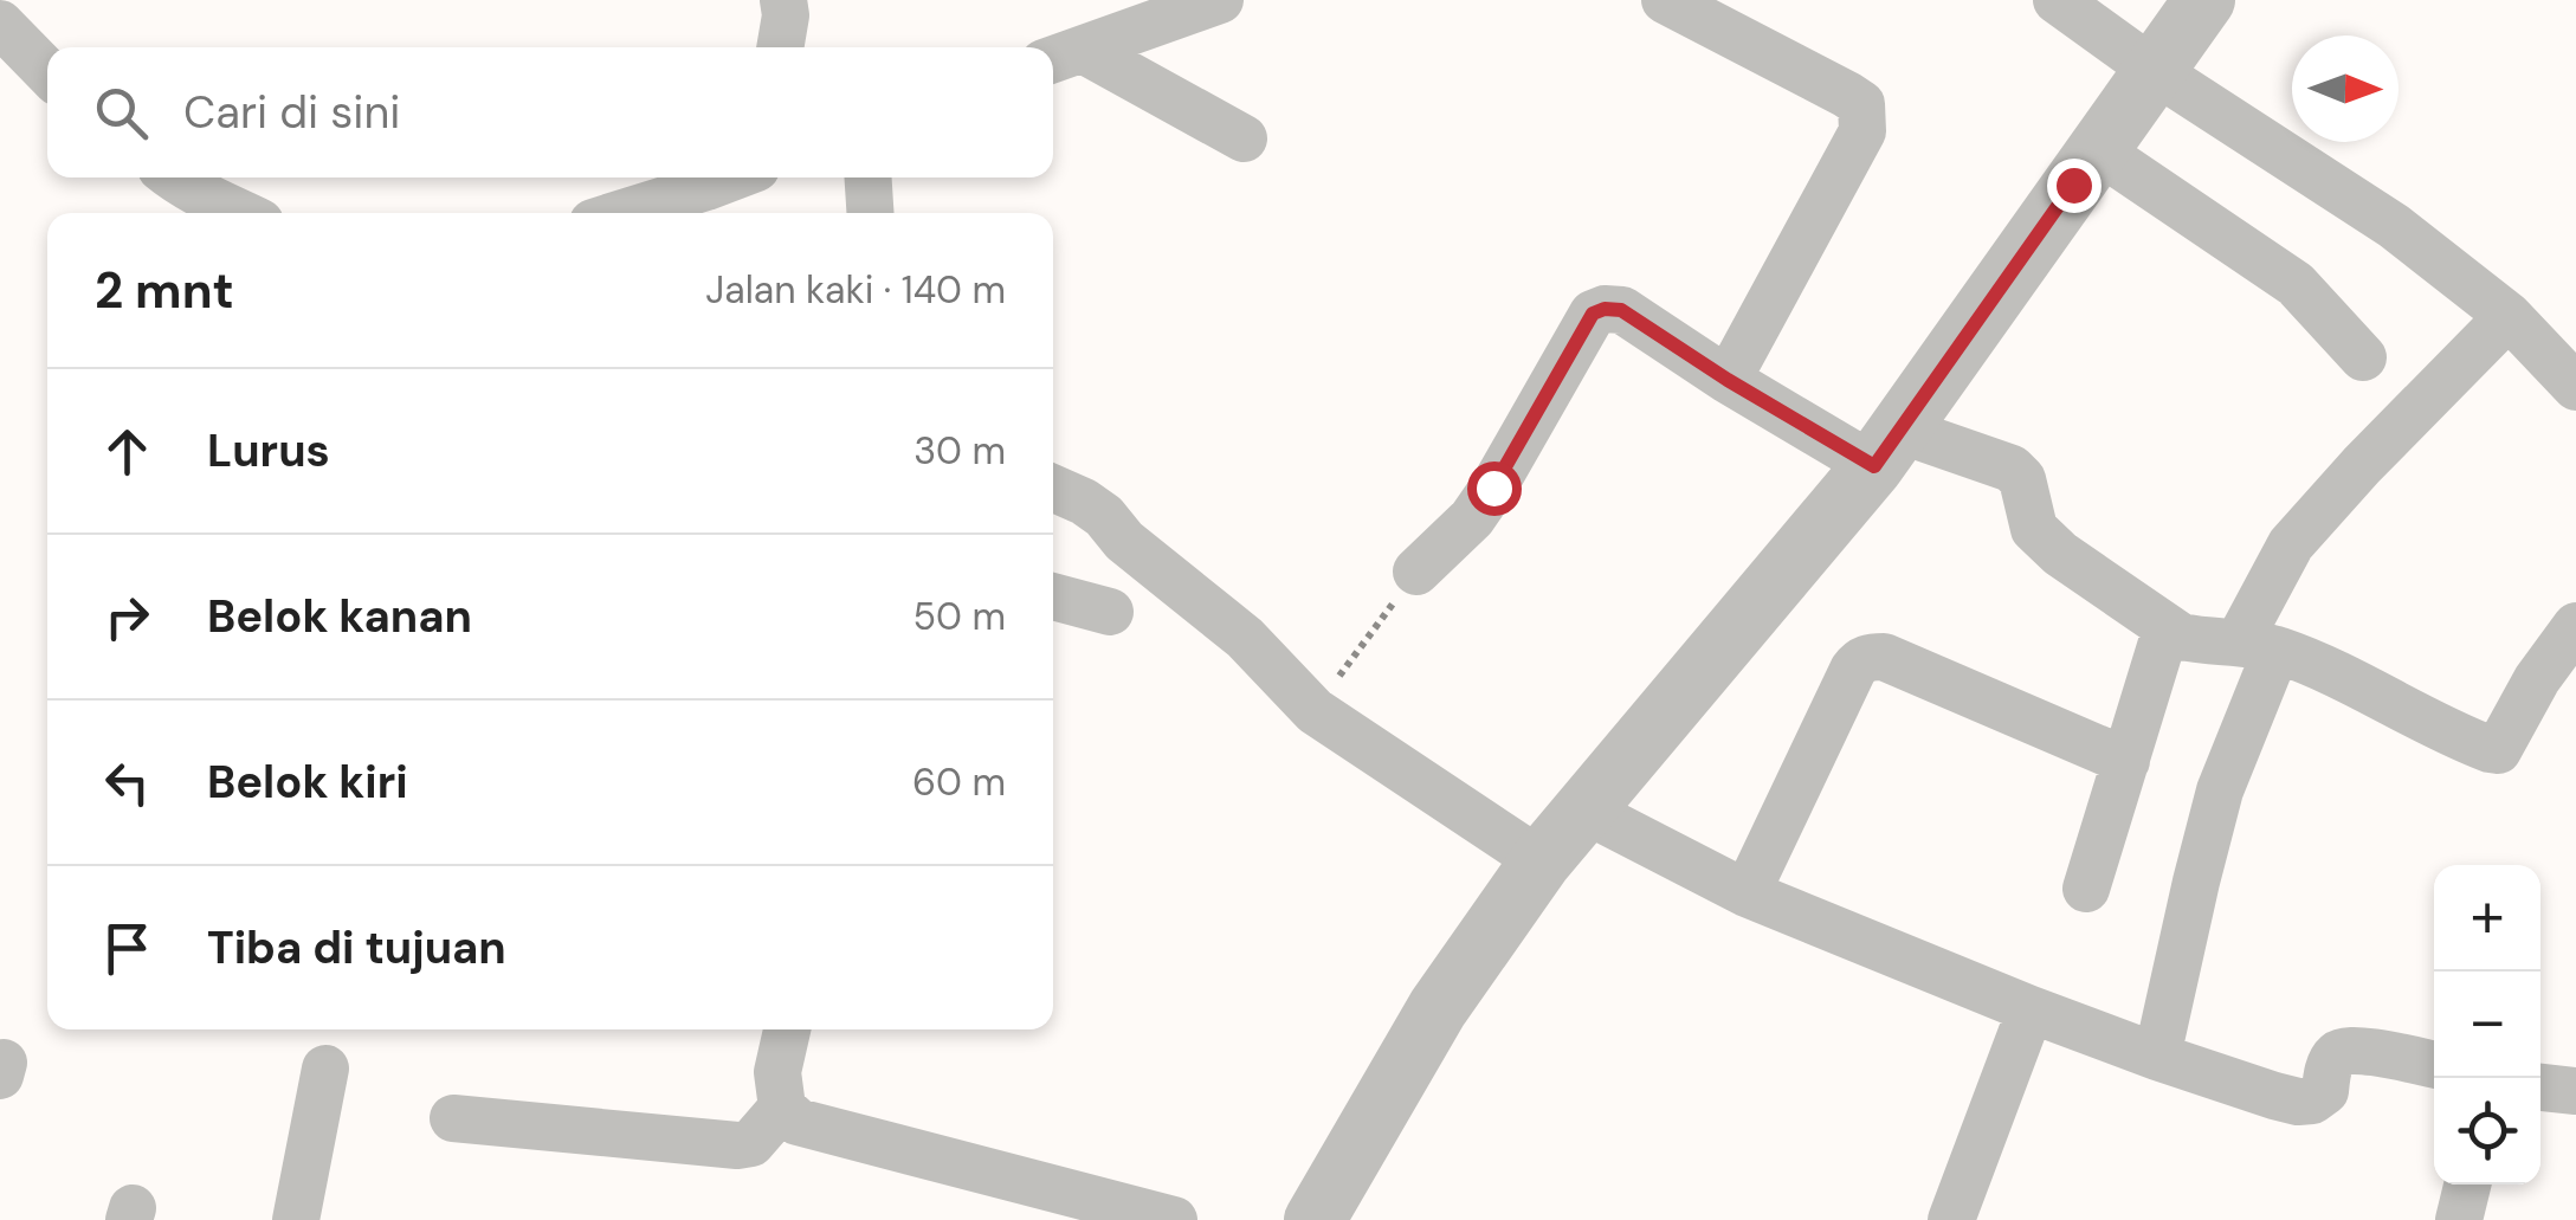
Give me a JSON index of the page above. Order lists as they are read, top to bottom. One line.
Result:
{"north":"right","page":{"search":"Cari di sini","heading":["2 mnt","Jalan kaki · 140 m"],"list":[["Lurus","30 m"],["Belok kanan","50 m"],["Belok kiri","60 m"],"Tiba di tujuan"],"map_buttons":["+","−"]}}
